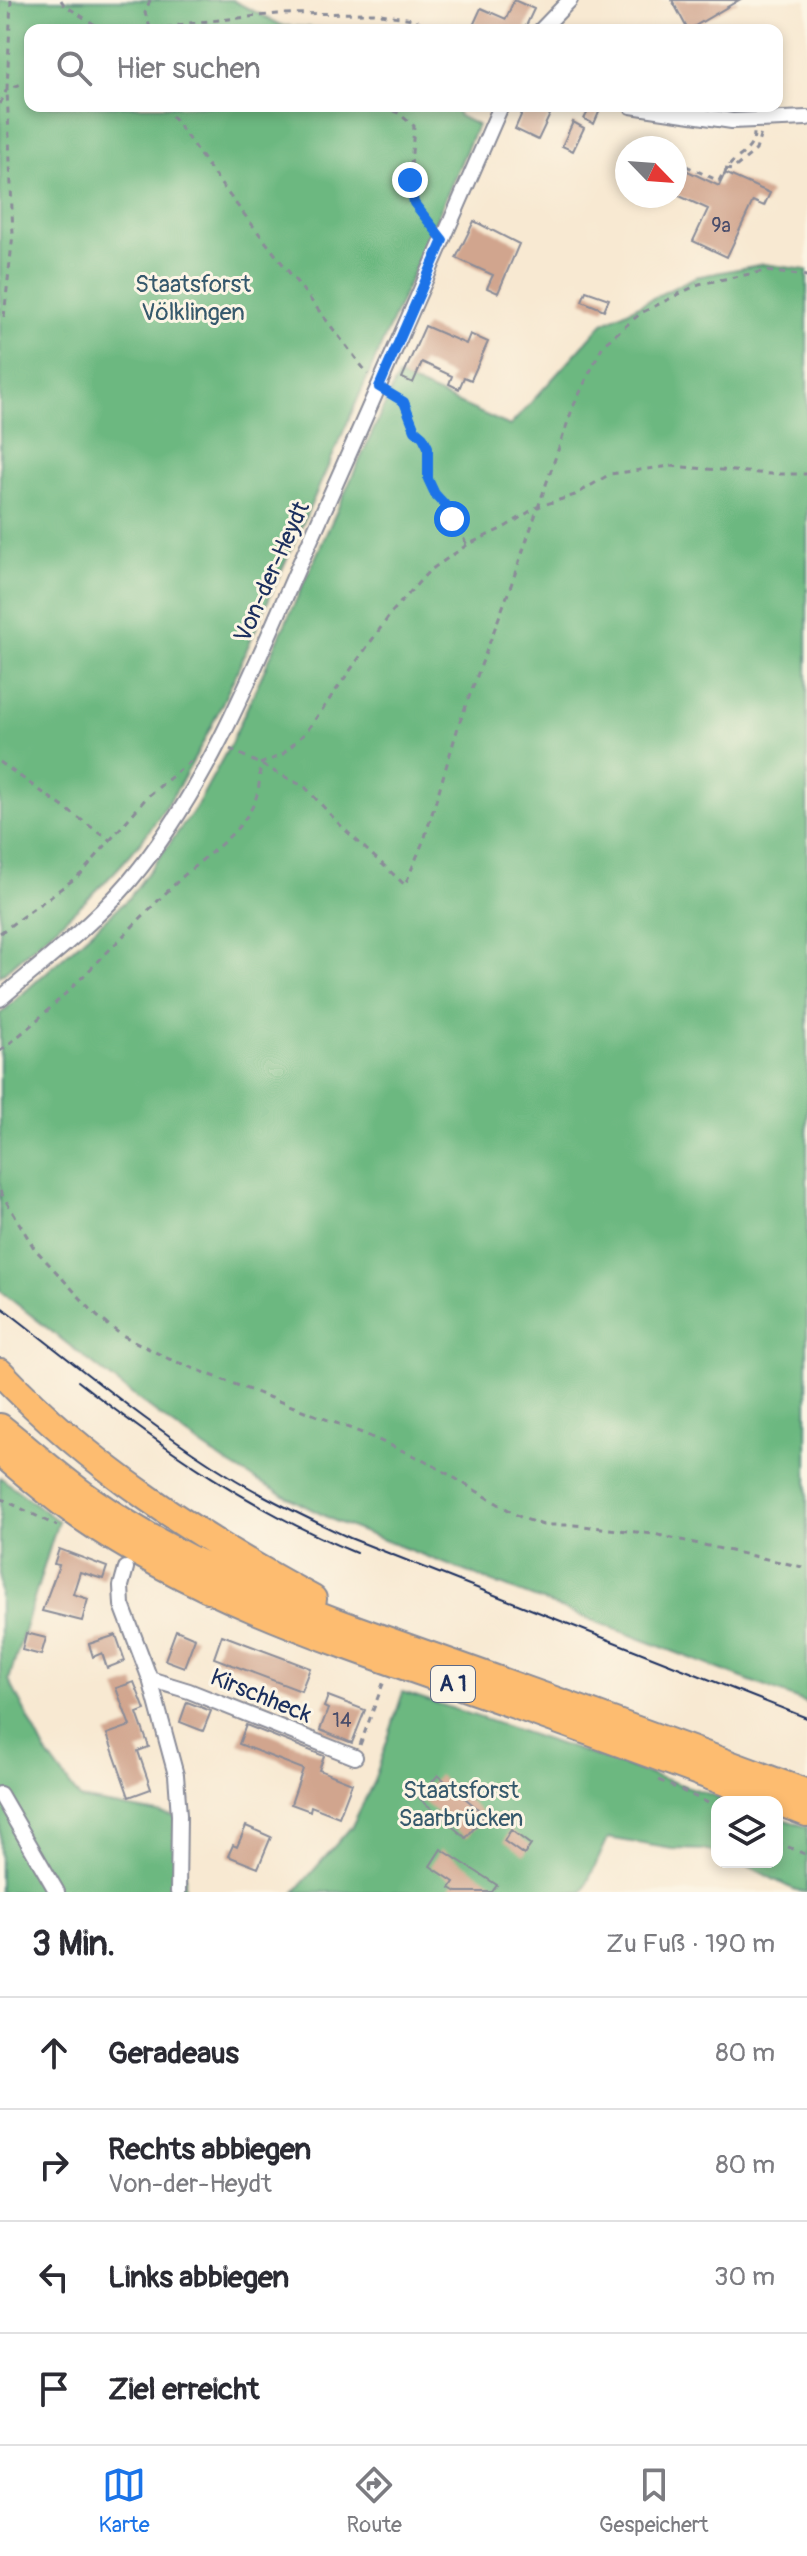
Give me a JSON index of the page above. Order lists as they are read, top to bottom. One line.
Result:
{"streets":{"highway":["A 1"],"street":["Von-der-Heydt","Kirschheck"]},"parks":["Staatsforst Völklingen","Staatsforst Saarbrücken"],"house_numbers":["9a","14"],"north":"bottom right","page":{"search":"Hier suchen","heading":["3 Min.","Zu Fuß · 190 m"],"list":[["Geradeaus","80 m"],["Rechts abbiegen","Von-der-Heydt","80 m"],["Links abbiegen","30 m"],"Ziel erreicht"],"nav":["Karte","Route","Gespeichert"]}}
